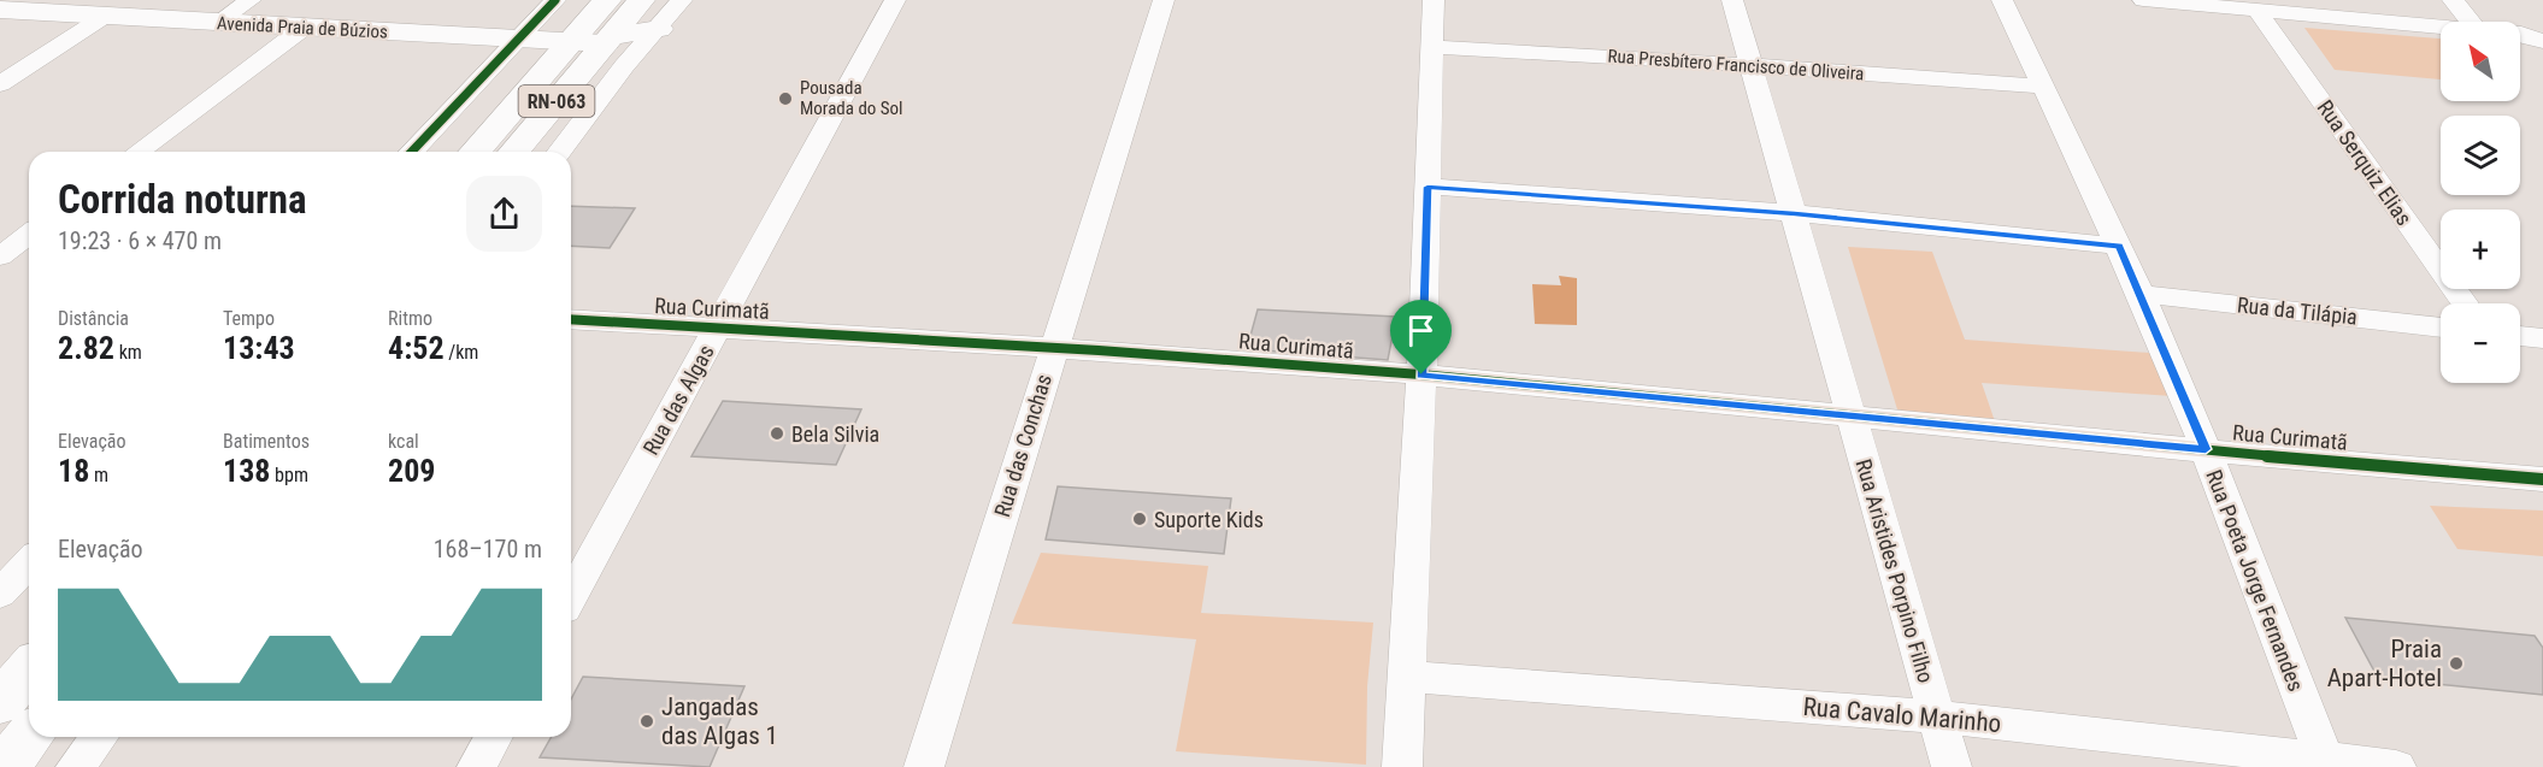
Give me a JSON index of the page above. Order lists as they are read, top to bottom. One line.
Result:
{"streets":{"main road":["Avenida Praia de Búzios","RN-063"],"street":["Rua Presbítero Francisco de Oliveira","Rua Serquiz Elias","Rua Curimatã","Rua da Tilápia","Rua das Algas","Rua das Conchas","Rua Aristides Porpino Filho","Rua Poeta Jorge Fernandes","Rua Cavalo Marinho"]},"crossings":[["Avenida Praia de Búzios","RN-063"],["Rua Presbítero Francisco de Oliveira","Rua Aristides Porpino Filho"],["Rua Presbítero Francisco de Oliveira","Rua Poeta Jorge Fernandes"],["Rua Curimatã","Rua das Algas"],["Rua Curimatã","Rua das Conchas"],["Rua Curimatã","Rua Aristides Porpino Filho"],["Rua Curimatã","Rua Poeta Jorge Fernandes"],["Rua da Tilápia","Rua Poeta Jorge Fernandes"],["Rua Aristides Porpino Filho","Rua Cavalo Marinho"],["Rua Poeta Jorge Fernandes","Rua Cavalo Marinho"]],"places":["Pousada Morada do Sol","Bela Silvia","Suporte Kids","Praia Apart-Hotel","Jangadas das Algas 1"],"north":"top left","page":{"map_buttons":["+","−"],"heading":["Corrida noturna","19:23 · 6 × 470 m"],"stats":[["Distância","2.82 km"],["Tempo","13:43"],["Ritmo","4:52 /km"],["Elevação","18 m"],["Batimentos","138 bpm"],["kcal","209"]],"chart":["Elevação","168–170 m"]}}
